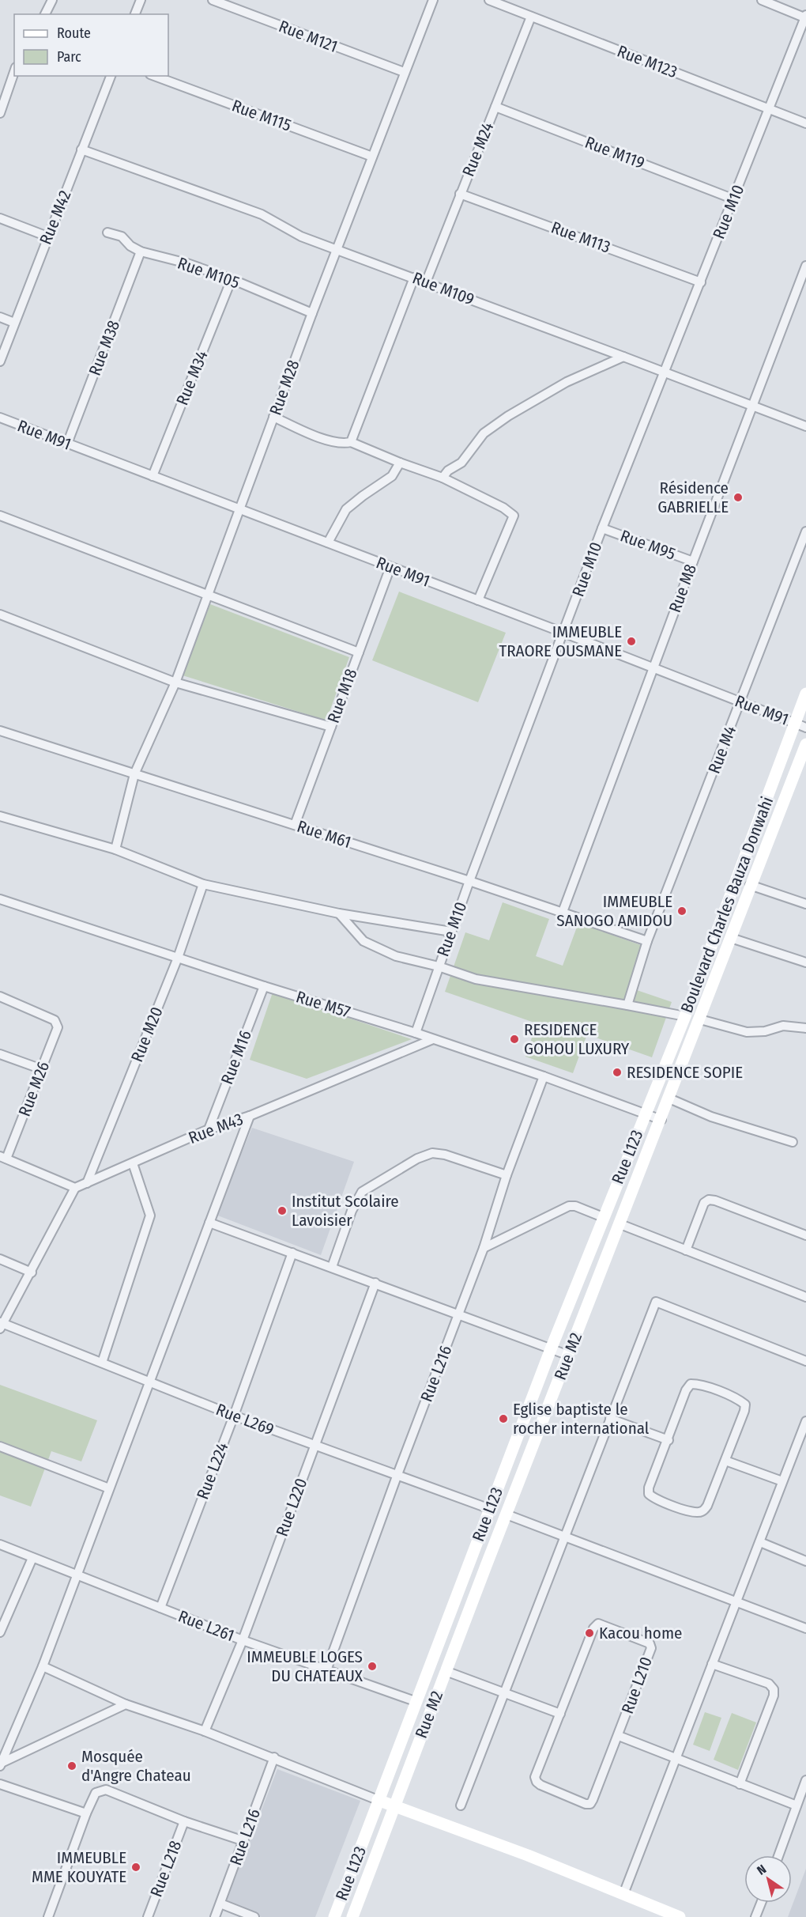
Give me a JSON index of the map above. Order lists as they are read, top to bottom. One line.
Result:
{"streets":{"main road":["Boulevard Charles Bauza Donwahi","Rue L123","Rue M2"],"street":["Rue M121","Rue M123","Rue M115","Rue M24","Rue M119","Rue M10","Rue M42","Rue M113","Rue M105","Rue M109","Rue M38","Rue M34","Rue M28","Rue M91","Rue M95","Rue M8","Rue M18","Rue M4","Rue M61","Rue M57","Rue M20","Rue M16","Rue M26","Rue M43","Rue L216","Rue L269","Rue L224","Rue L220","Rue L261","Rue L210","Rue L218"]},"crossings":[["Rue M121","Rue M28"],["Rue M123","Rue M24"],["Rue M123","Rue M10"],["Rue M115","Rue M28"],["Rue M24","Rue M119"],["Rue M24","Rue M113"],["Rue M24","Rue M109"],["Rue M119","Rue M10"],["Rue M10","Rue M113"],["Rue M10","Rue M109"],["Rue M10","Rue M91"],["Rue M10","Rue M95"],["Rue M10","Rue M61"],["Rue M10","Rue M57"],["Rue M42","Rue M109"],["Rue M105","Rue M38"],["Rue M105","Rue M34"],["Rue M105","Rue M28"],["Rue M109","Rue M28"],["Rue M109","Rue M8"],["Rue M38","Rue M91"],["Rue M34","Rue M91"],["Rue M28","Rue M91"],["Rue M28","Rue M61"],["Rue M91","Rue M8"],["Rue M91","Rue M18"],["Rue M91","Rue M4"],["Rue M91","Boulevard Charles Bauza Donwahi"],["Rue M95","Rue M8"],["Rue M8","Rue M61"],["Rue M18","Rue M61"],["Rue M4","Rue M61"],["Boulevard Charles Bauza Donwahi","Rue M57"],["Boulevard Charles Bauza Donwahi","Rue L123"],["Boulevard Charles Bauza Donwahi","Rue M2"],["Rue M57","Rue M20"],["Rue M57","Rue M16"],["Rue M57","Rue M43"],["Rue M57","Rue L123"],["Rue M57","Rue M2"],["Rue M57","Rue L216"],["Rue M20","Rue M43"],["Rue M16","Rue M43"],["Rue L123","Rue M2"],["Rue L123","Rue L269"],["Rue L123","Rue L261"],["Rue L216","Rue L269"],["Rue L216","Rue L261"],["Rue L269","Rue L224"],["Rue L269","Rue L220"],["Rue L224","Rue L261"],["Rue L220","Rue L261"]],"places":["Résidence GABRIELLE","IMMEUBLE TRAORE OUSMANE","IMMEUBLE SANOGO AMIDOU","RESIDENCE GOHOU LUXURY","RESIDENCE SOPIE","Institut Scolaire Lavoisier","Eglise baptiste le rocher international","Kacou home","IMMEUBLE LOGES DU CHATEAUX","Mosquée d'Angre Chateau","IMMEUBLE MME KOUYATE"],"legend":["Route","Parc"],"north":"top left"}
